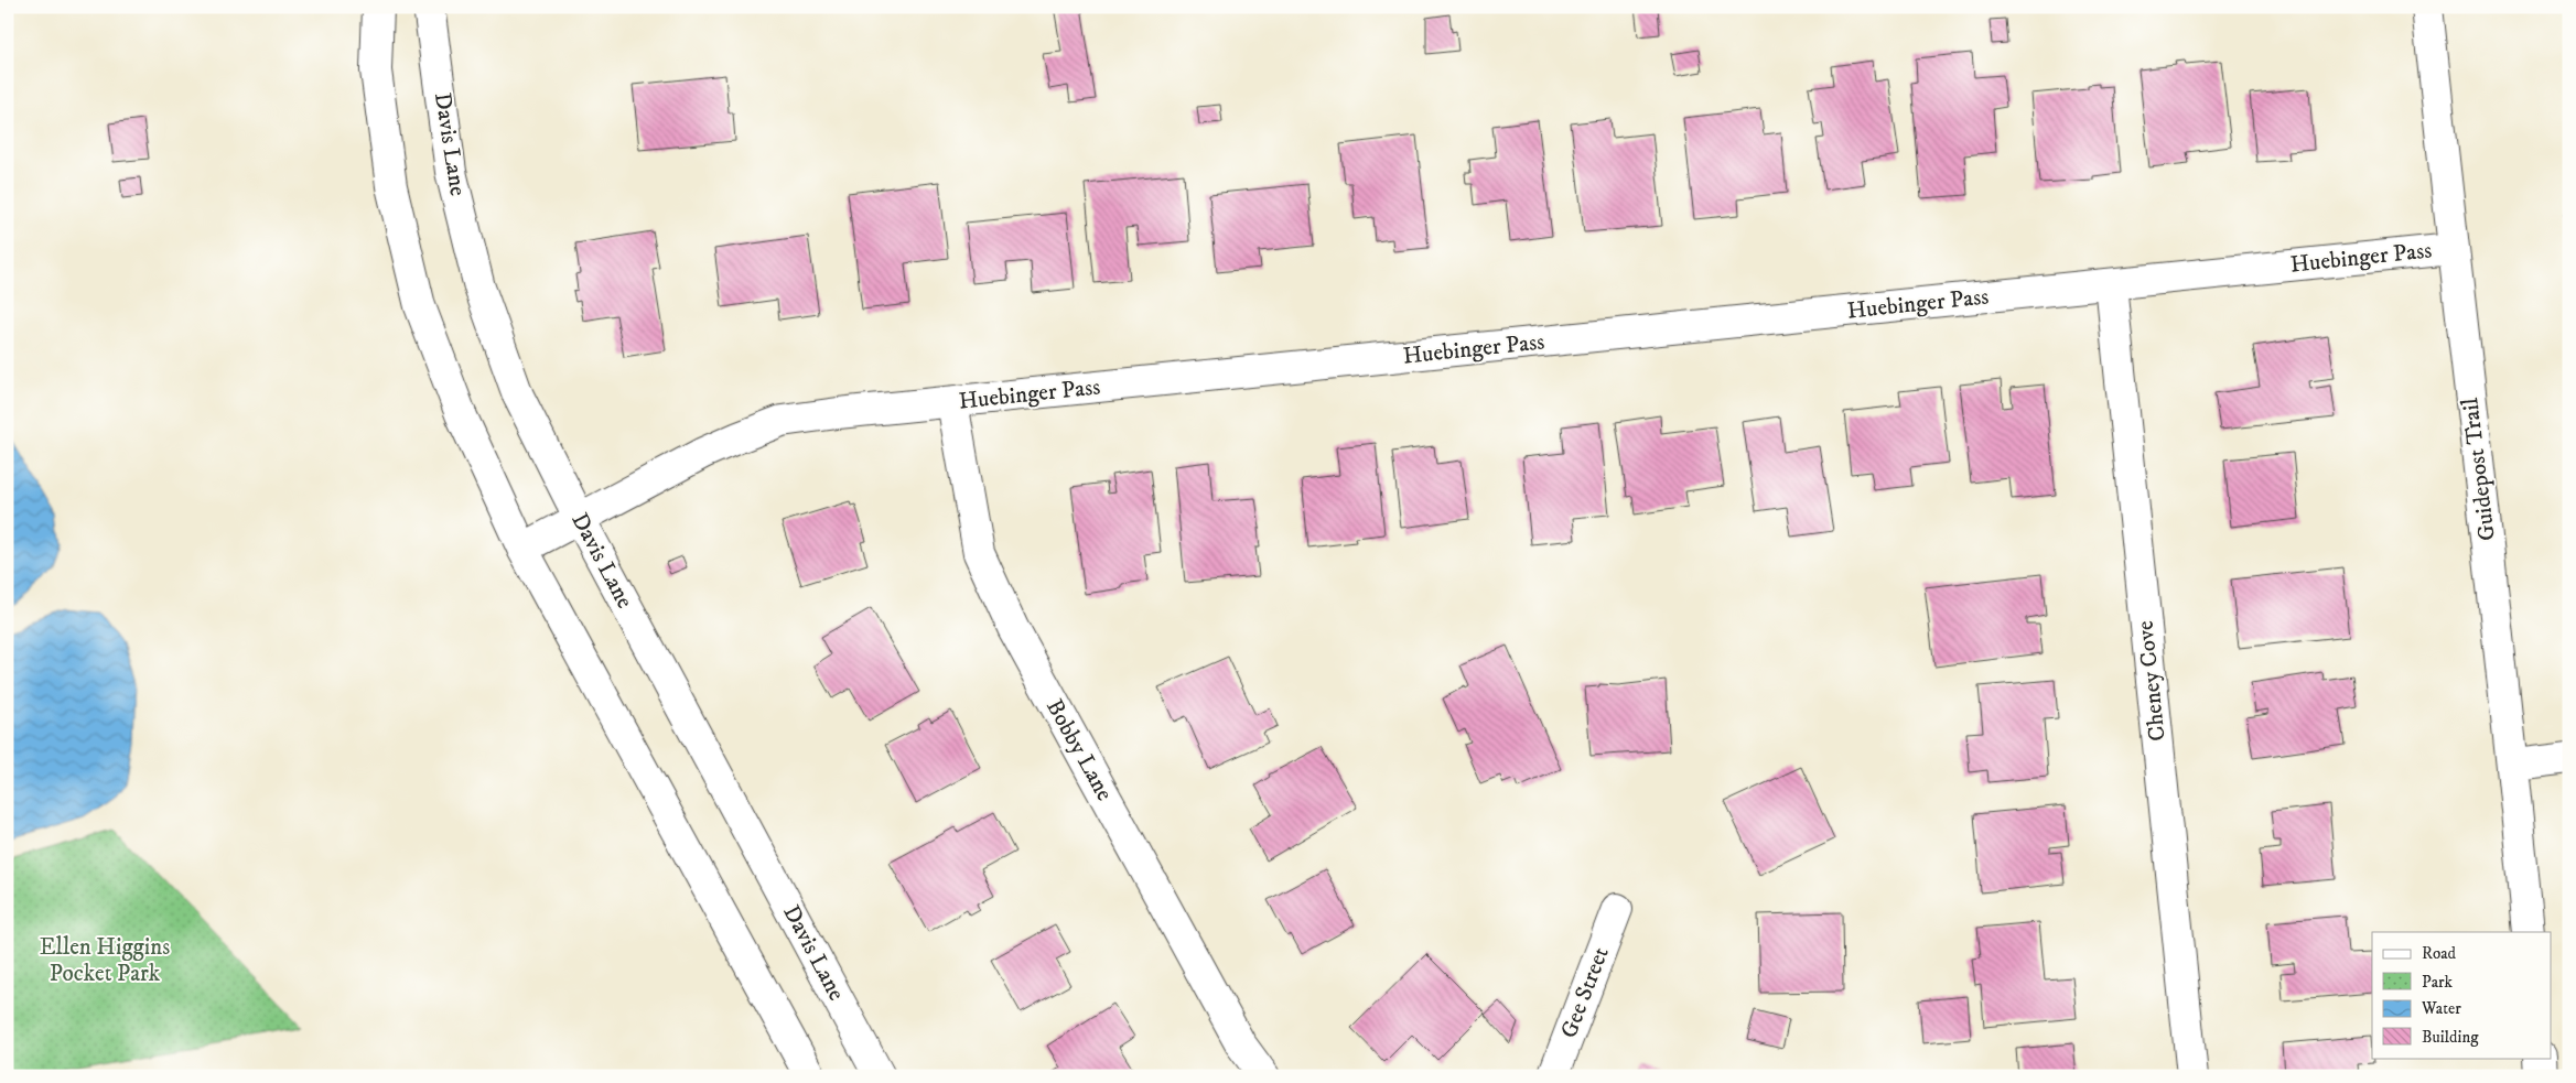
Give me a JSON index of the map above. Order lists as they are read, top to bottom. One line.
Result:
{"streets":{"street":["Davis Lane","Huebinger Pass","Guidepost Trail","Cheney Cove","Bobby Lane","Gee Street"]},"crossings":[["Davis Lane","Huebinger Pass"],["Huebinger Pass","Guidepost Trail"],["Huebinger Pass","Cheney Cove"],["Huebinger Pass","Bobby Lane"]],"parks":["Ellen Higgins Pocket Park"],"legend":["Road","Park","Water","Building"]}
